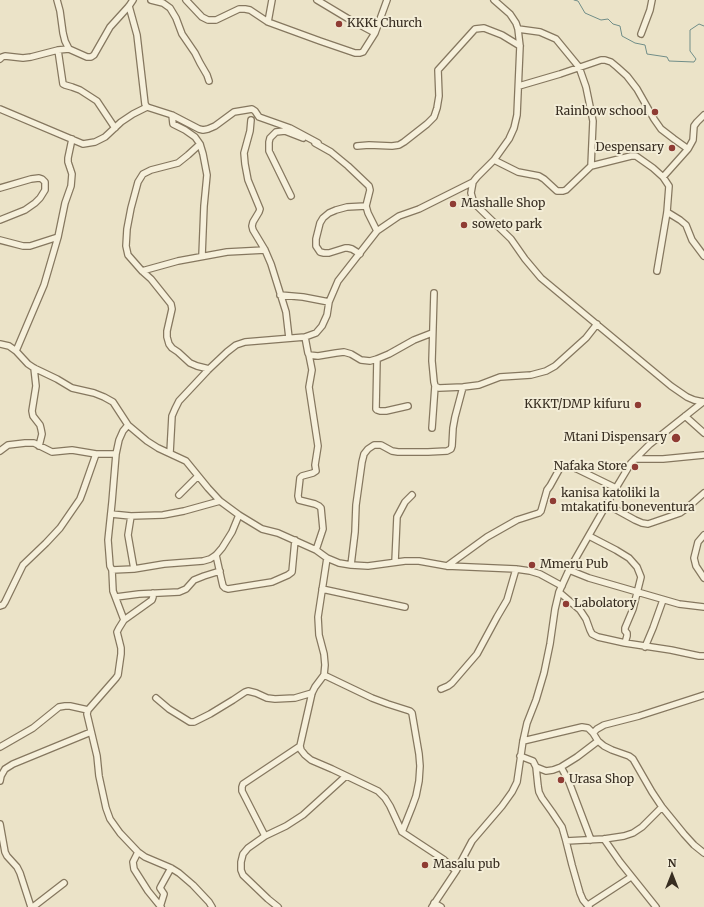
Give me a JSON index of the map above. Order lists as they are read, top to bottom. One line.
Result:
{"places":["KKKt Church","Rainbow school","Despensary","Mashalle Shop","soweto park","KKKT/DMP kifuru","Mtani Dispensary","Nafaka Store","kanisa katoliki la mtakatifu boneventura","Mmeru Pub","Labolatory","Urasa Shop","Masalu pub"],"north":"top"}
